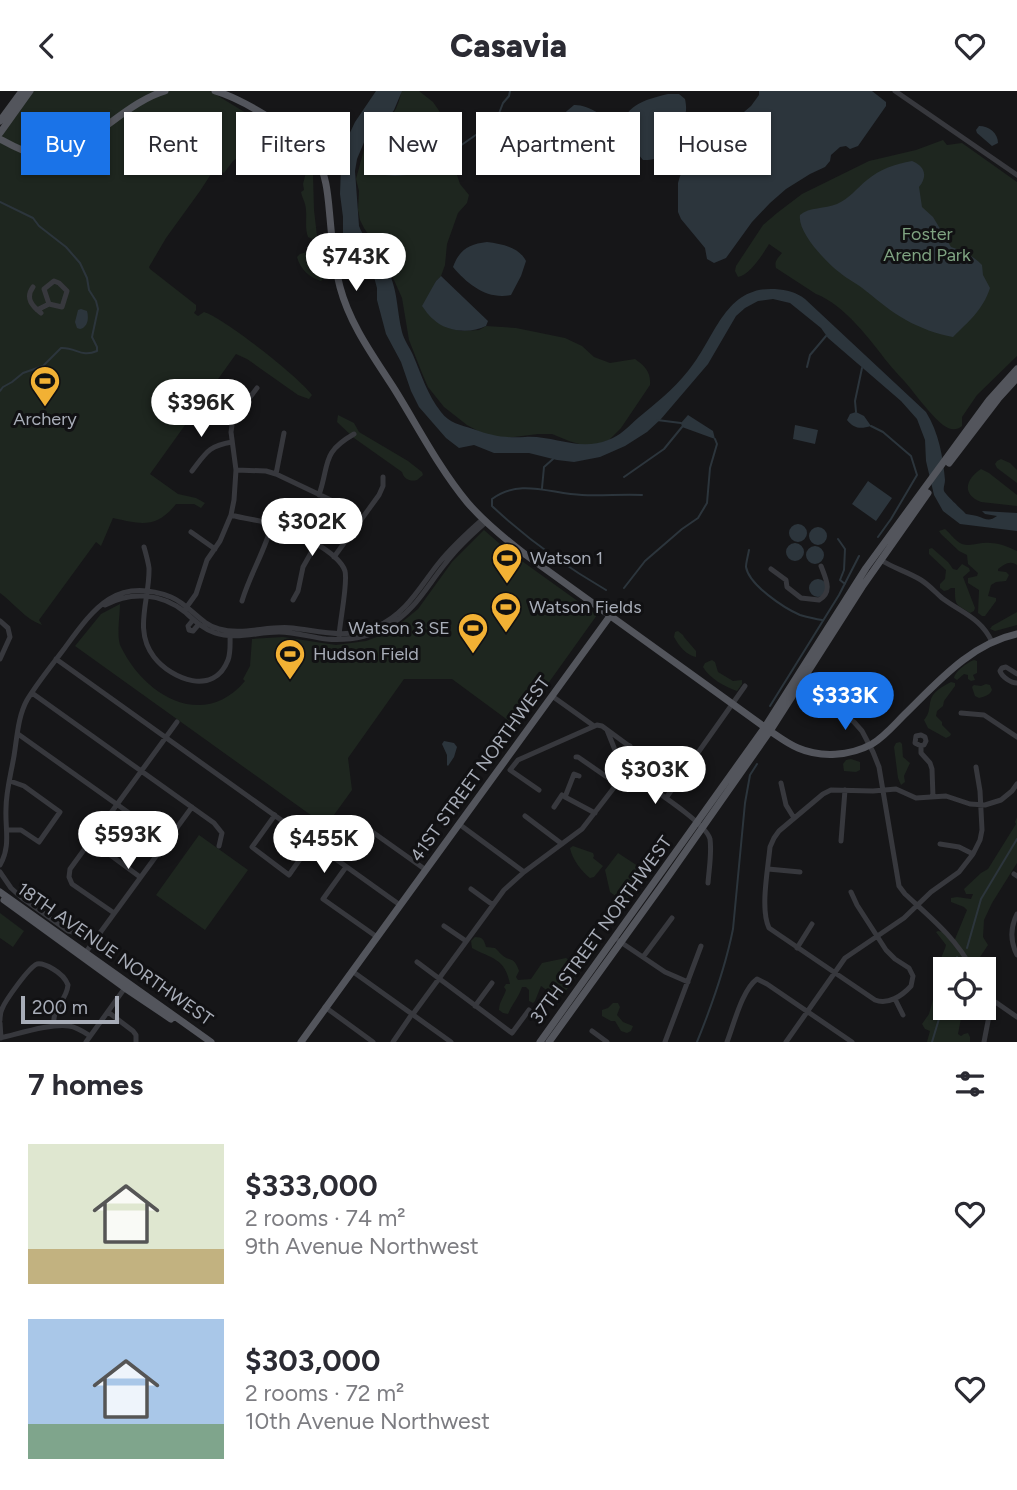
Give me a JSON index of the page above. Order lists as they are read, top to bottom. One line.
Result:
{"streets":{"main road":["41ST STREET NORTHWEST","37TH STREET NORTHWEST","18TH AVENUE NORTHWEST"]},"parks":["Foster Arend Park"],"places":{"sports":["Archery","Watson 1","Watson Fields","Watson 3 SE","Hudson Field"]},"scale_bar":"200 m","page":{"header":"Casavia","chip":["Buy","Rent","Filters","New","Apartment","House"],"price":["$743K","$396K","$302K","$333K","$303K","$593K","$455K"],"scale":"200 m","heading":"7 homes","list":[{"name":"$333,000","note":"2 rooms · 74 m² · 9th Avenue Northwest"},{"name":"$303,000","note":"2 rooms · 72 m² · 10th Avenue Northwest"}]}}
